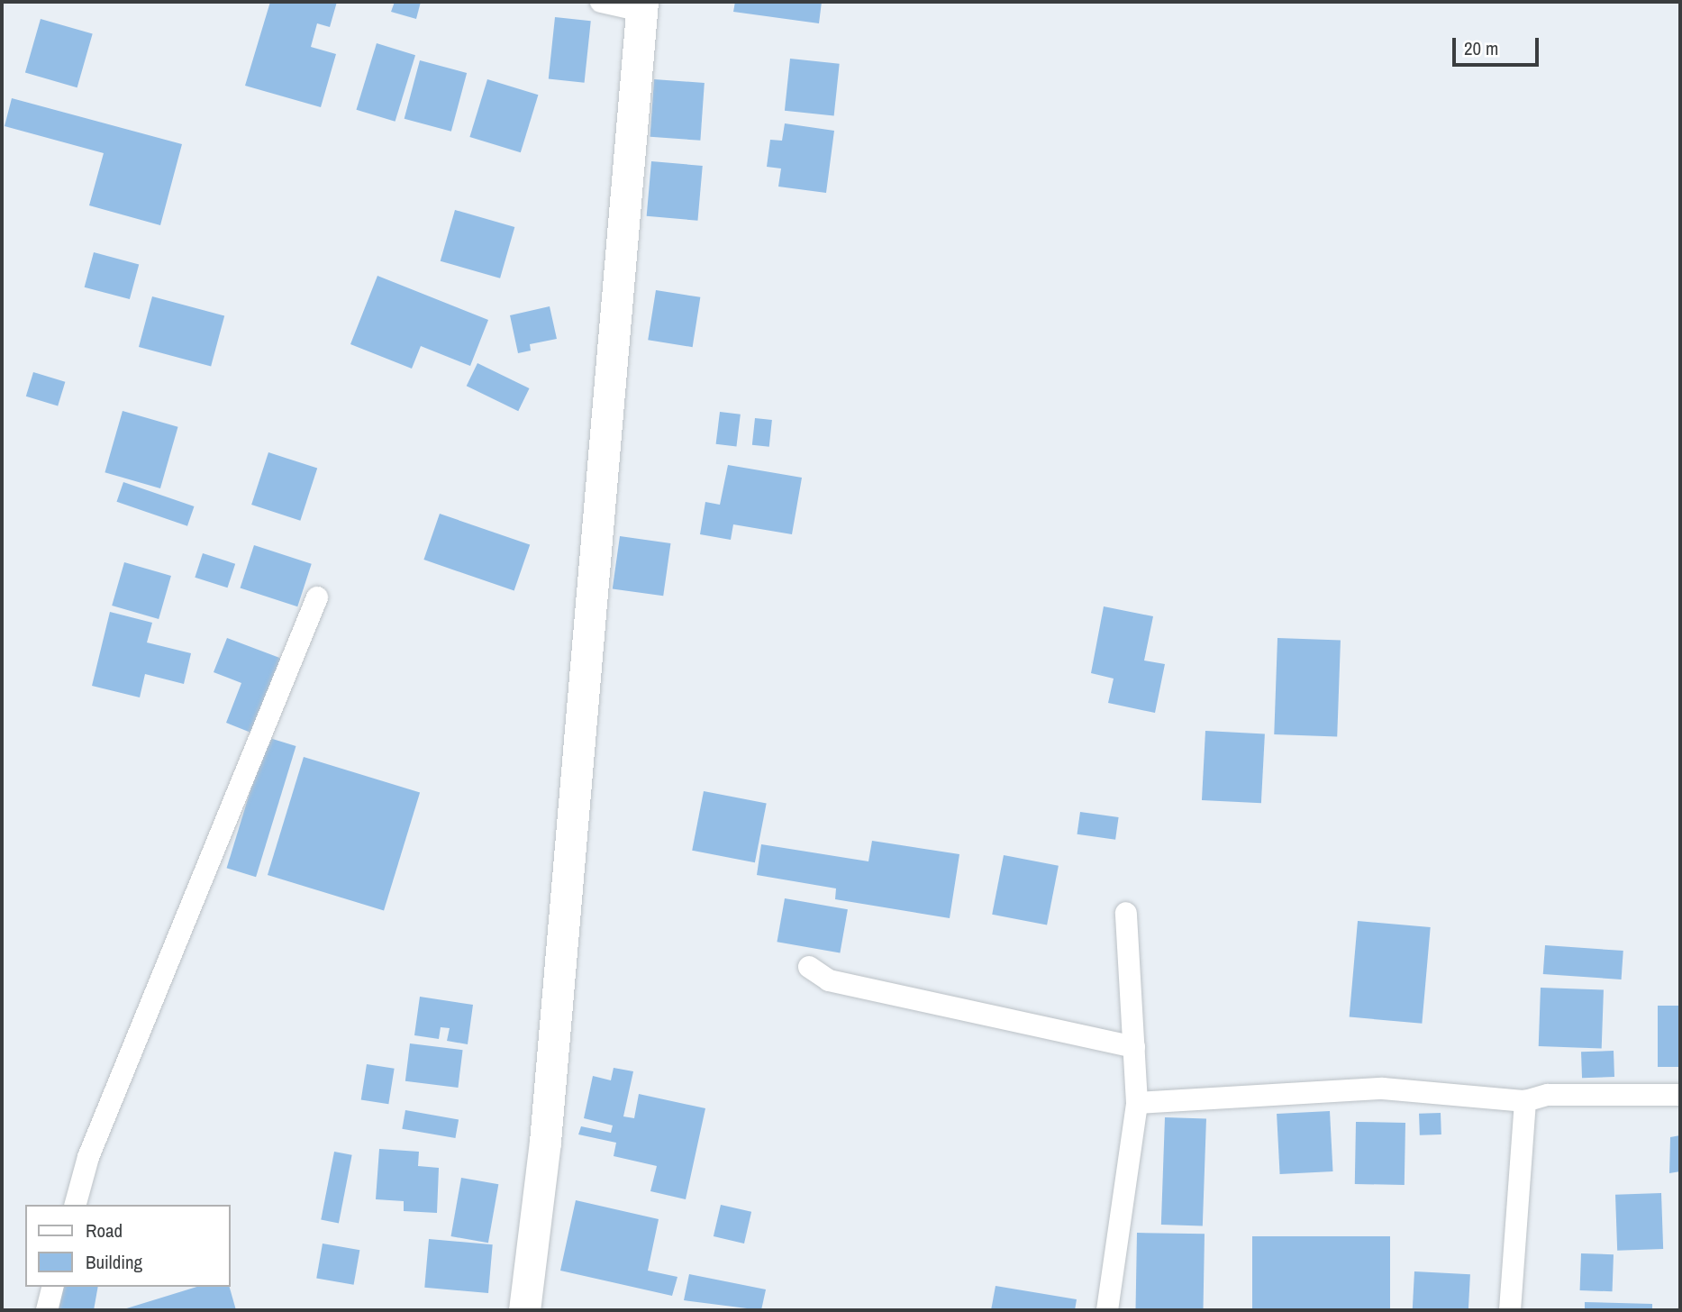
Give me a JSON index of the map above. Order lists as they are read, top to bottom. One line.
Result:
{"legend":["Road","Building"],"scale_bar":"20 m"}
